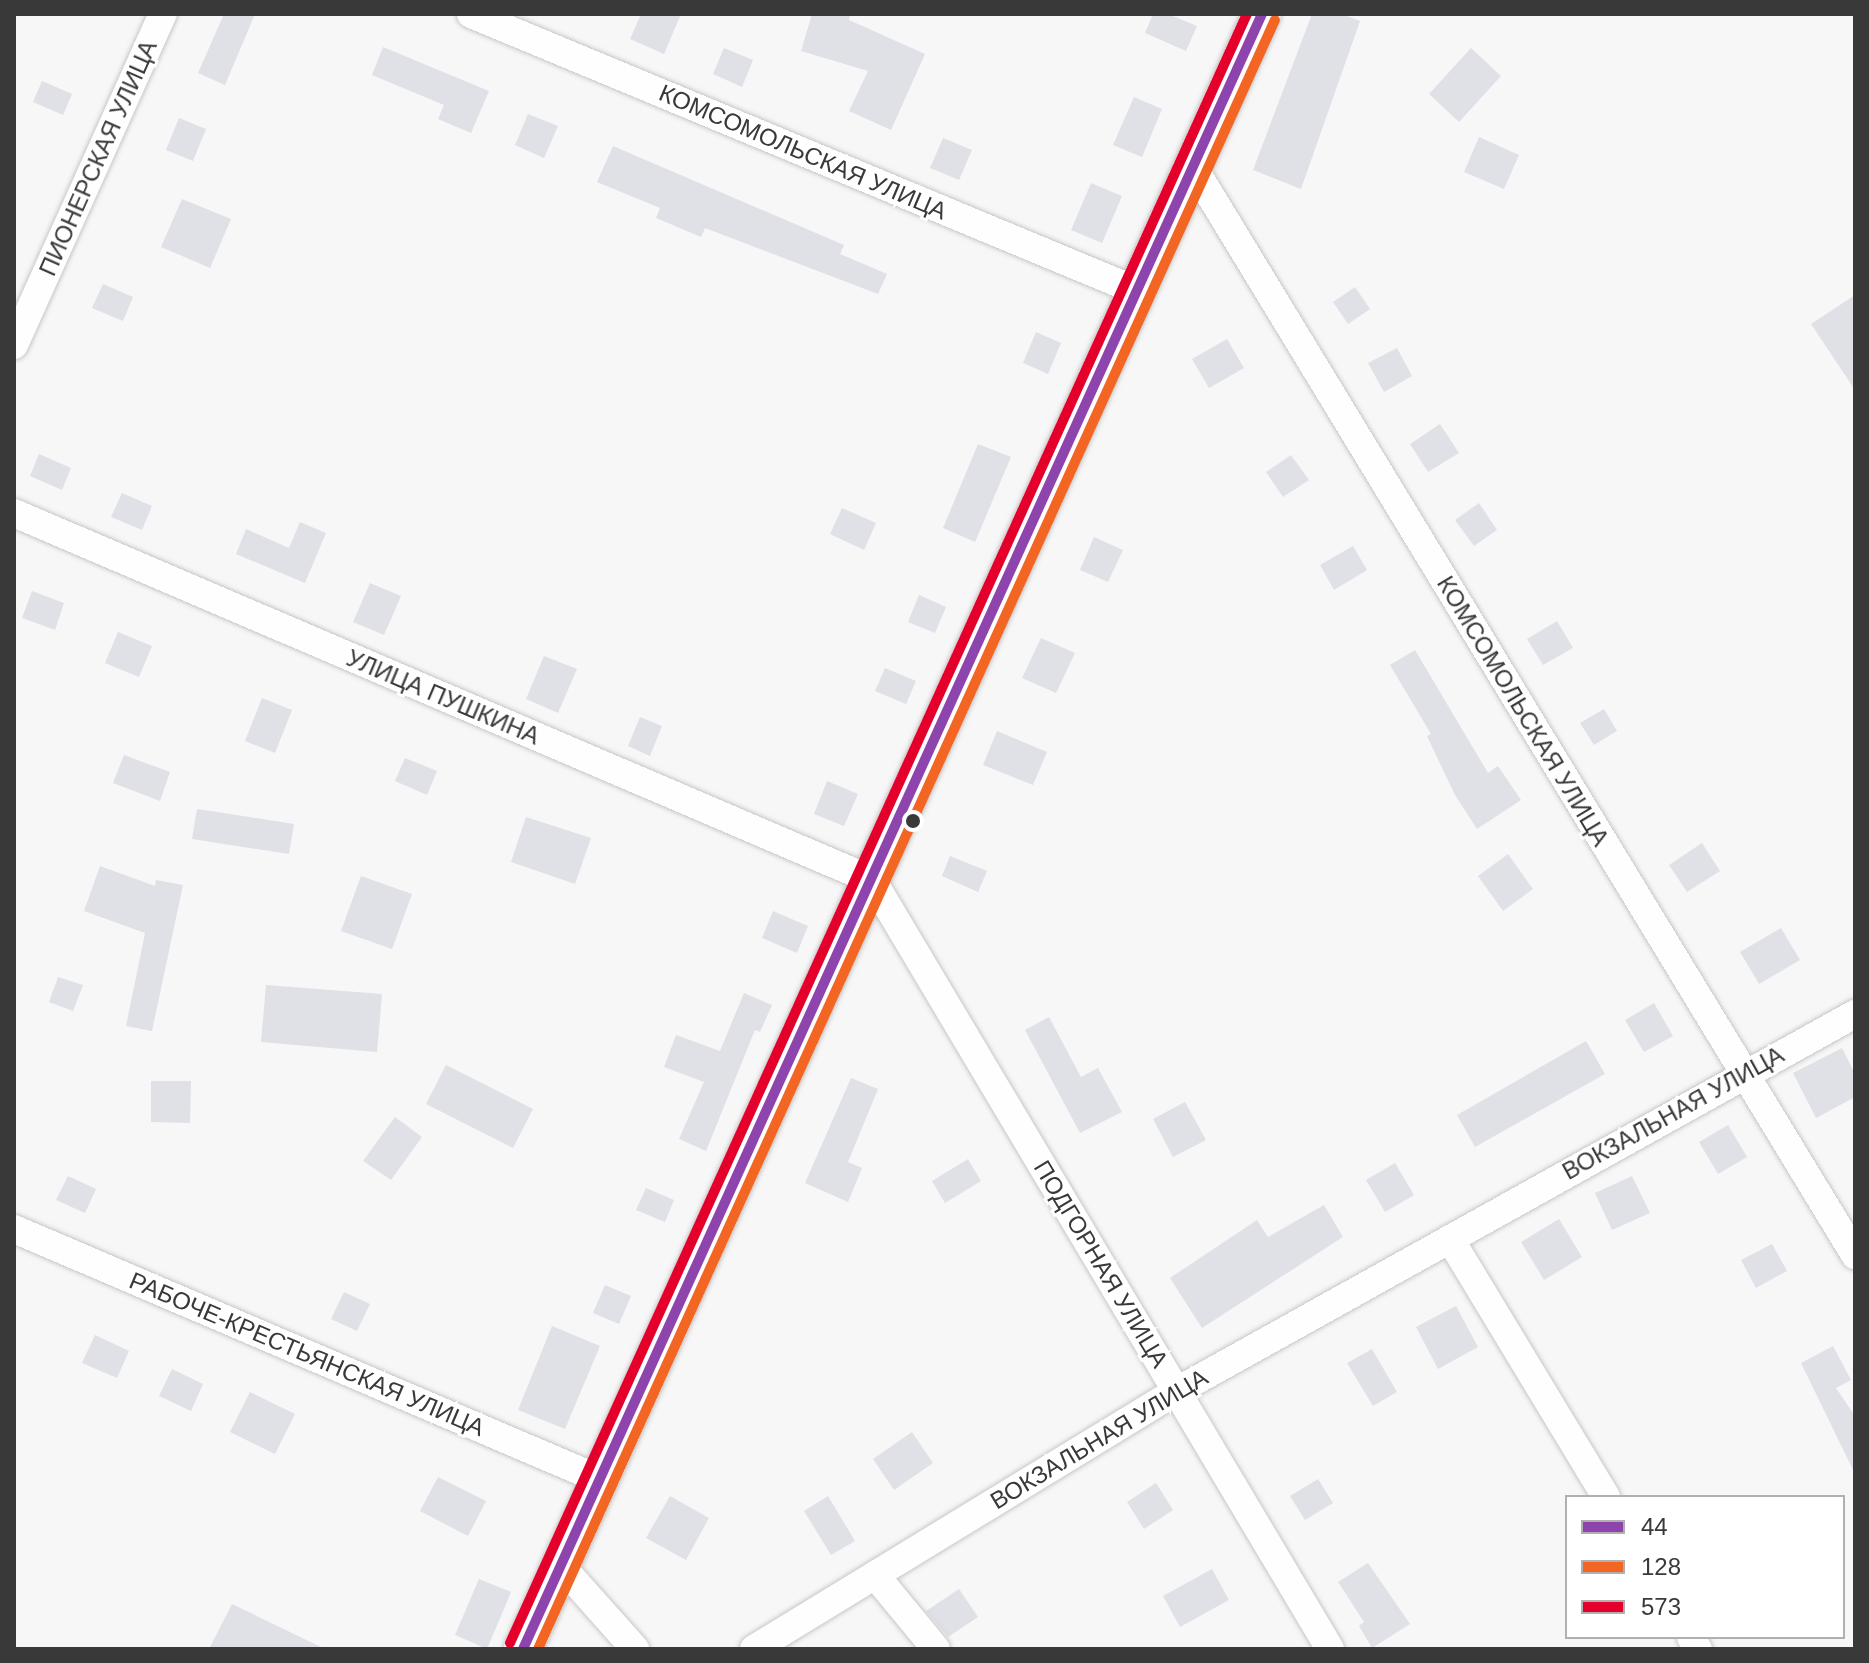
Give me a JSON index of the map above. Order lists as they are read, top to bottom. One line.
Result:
{"streets":{"street":["КОМСОМОЛЬСКАЯ УЛИЦА","ПИОНЕРСКАЯ УЛИЦА","УЛИЦА ПУШКИНА","ВОКЗАЛЬНАЯ УЛИЦА","ПОДГОРНАЯ УЛИЦА","РАБОЧЕ-КРЕСТЬЯНСКАЯ УЛИЦА"]},"crossings":[["КОМСОМОЛЬСКАЯ УЛИЦА","ВОКЗАЛЬНАЯ УЛИЦА"],["УЛИЦА ПУШКИНА","ПОДГОРНАЯ УЛИЦА"],["ВОКЗАЛЬНАЯ УЛИЦА","ПОДГОРНАЯ УЛИЦА"]],"lines":["transit line 44","transit line 573","transit line 128"],"legend":["44","128","573"]}
